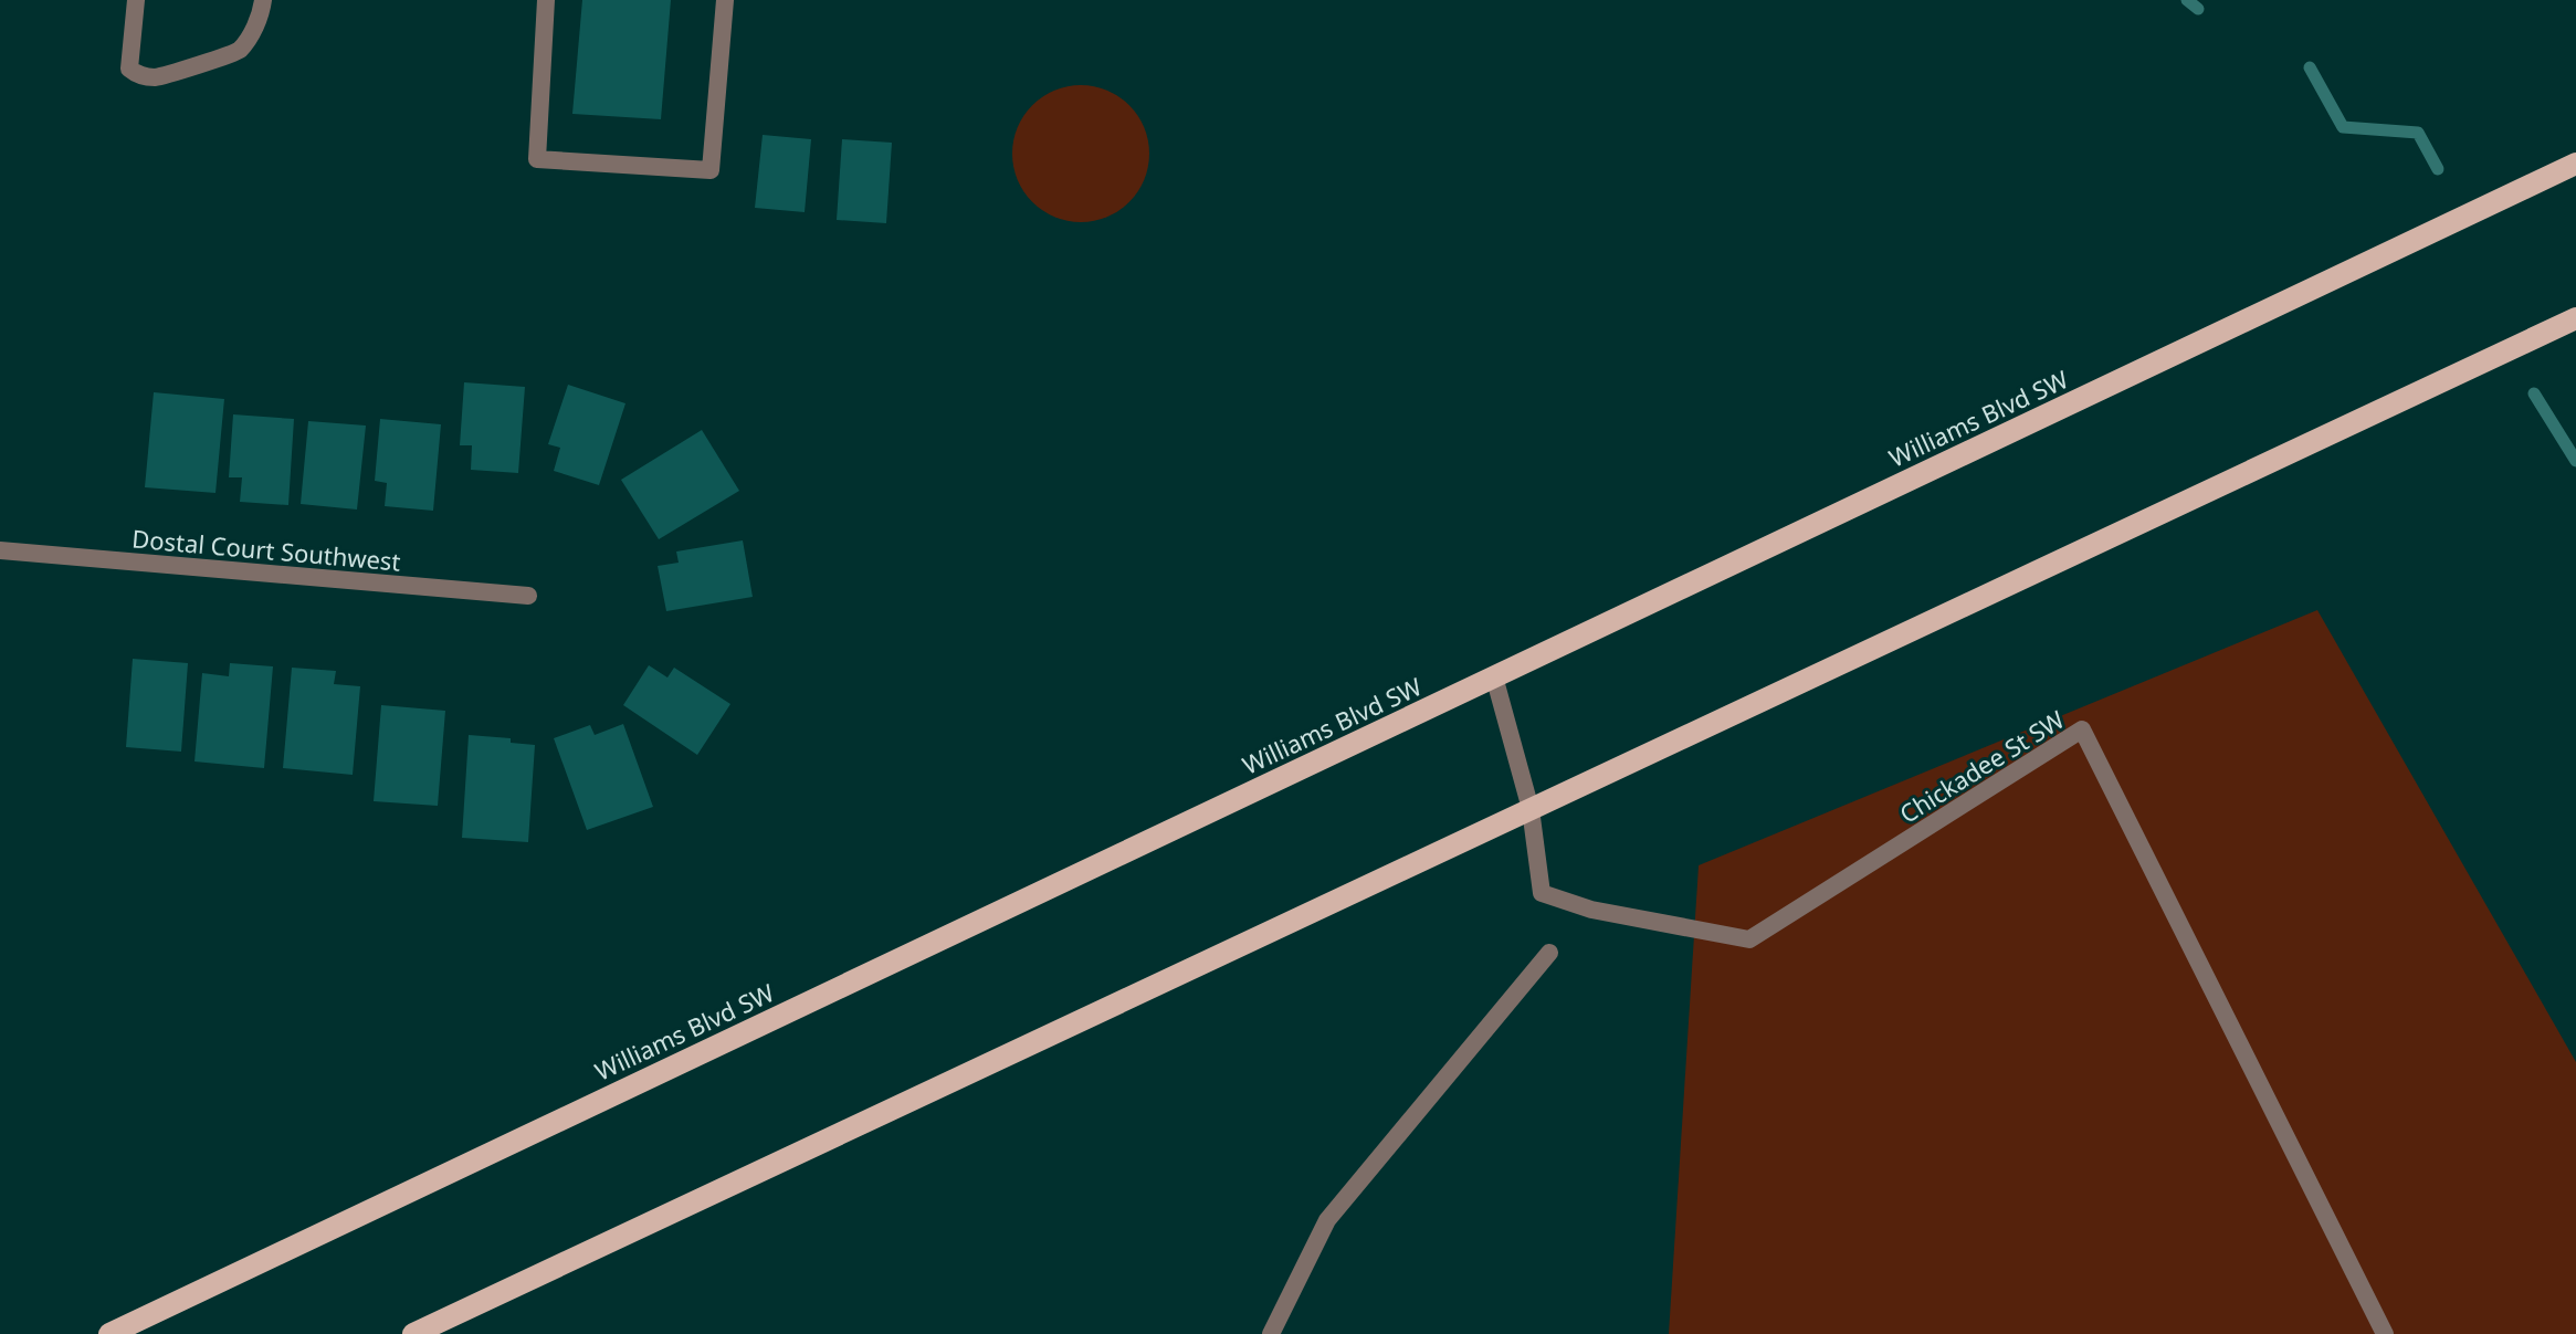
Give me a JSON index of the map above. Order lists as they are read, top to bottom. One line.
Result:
{"streets":{"main road":["Williams Blvd SW"],"street":["Dostal Court Southwest","Chickadee St SW"]},"crossings":[["Williams Blvd SW","Chickadee St SW"]]}
